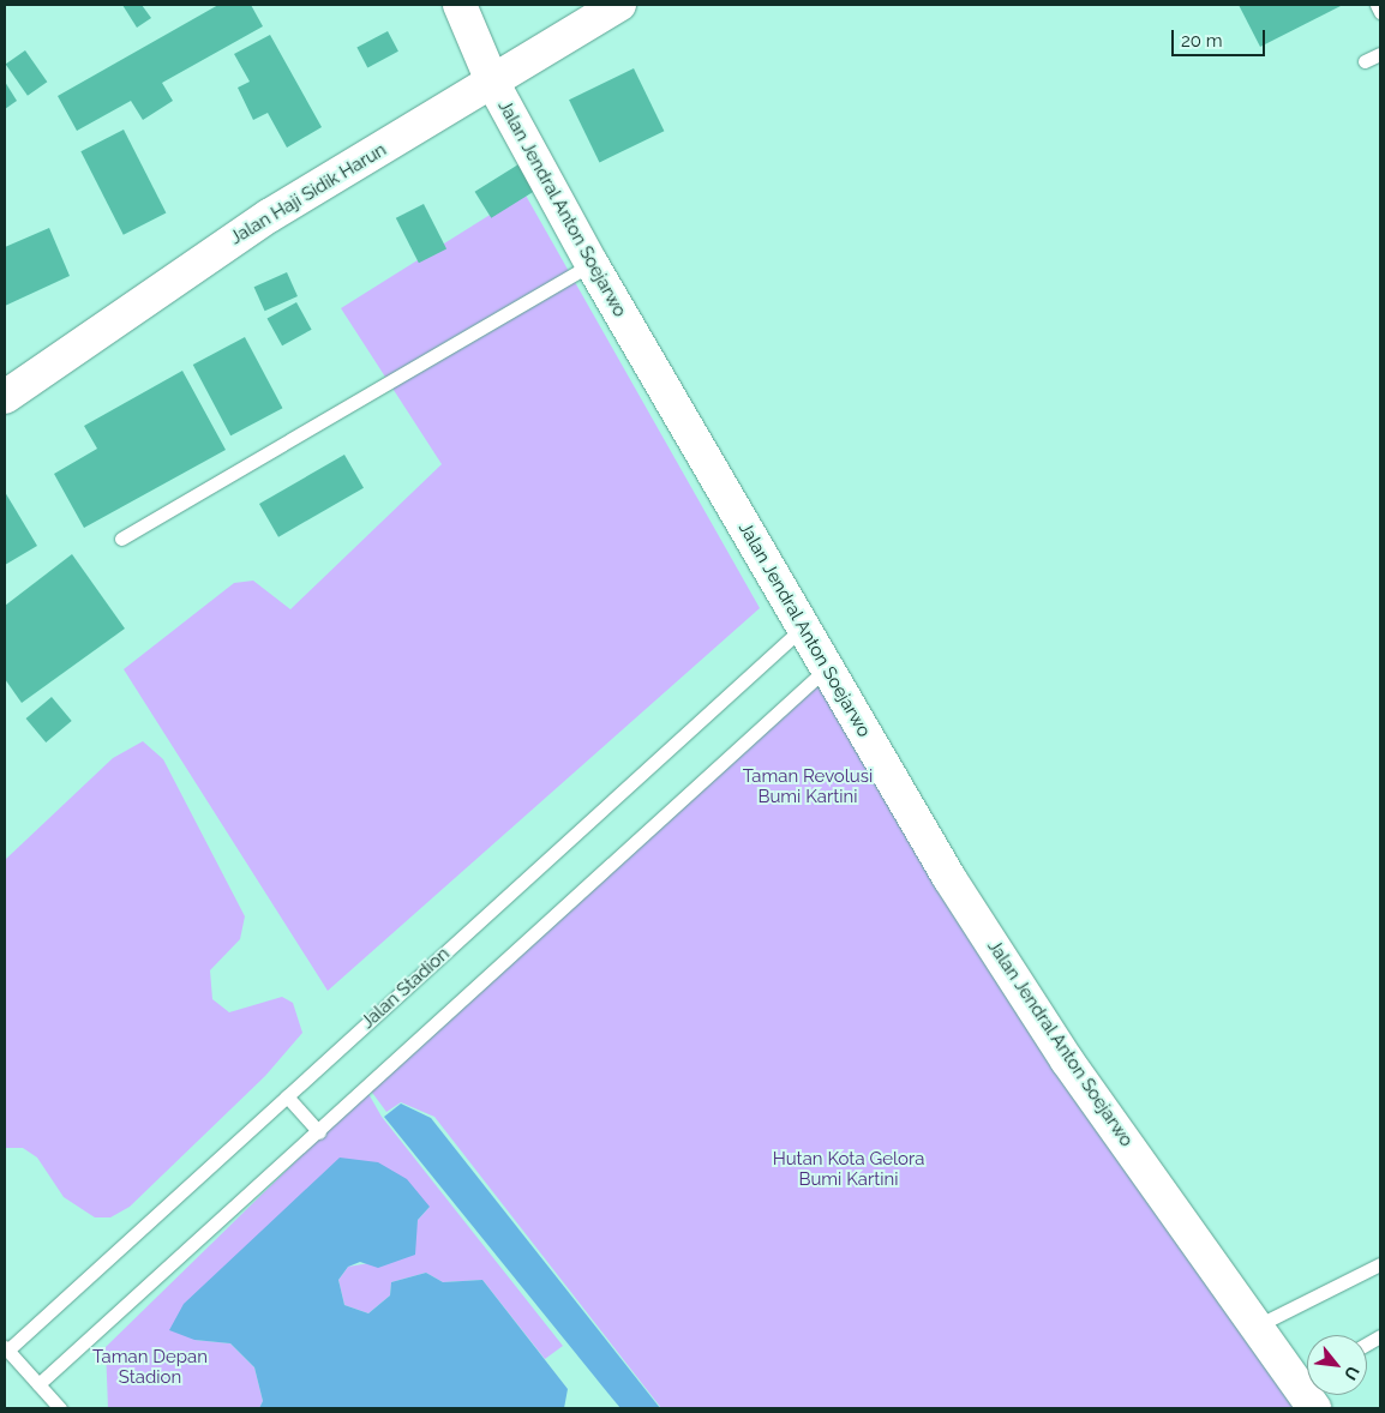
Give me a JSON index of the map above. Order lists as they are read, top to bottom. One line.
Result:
{"streets":{"street":["Jalan Haji Sidik Harun","Jalan Jendral Anton Soejarwo"],"lane":["Jalan Stadion"]},"crossings":[["Jalan Haji Sidik Harun","Jalan Jendral Anton Soejarwo"],["Jalan Jendral Anton Soejarwo","Jalan Stadion"]],"parks":["Taman Revolusi Bumi Kartini","Hutan Kota Gelora Bumi Kartini","Taman Depan Stadion"],"scale_bar":"20 m","north":"bottom right"}
